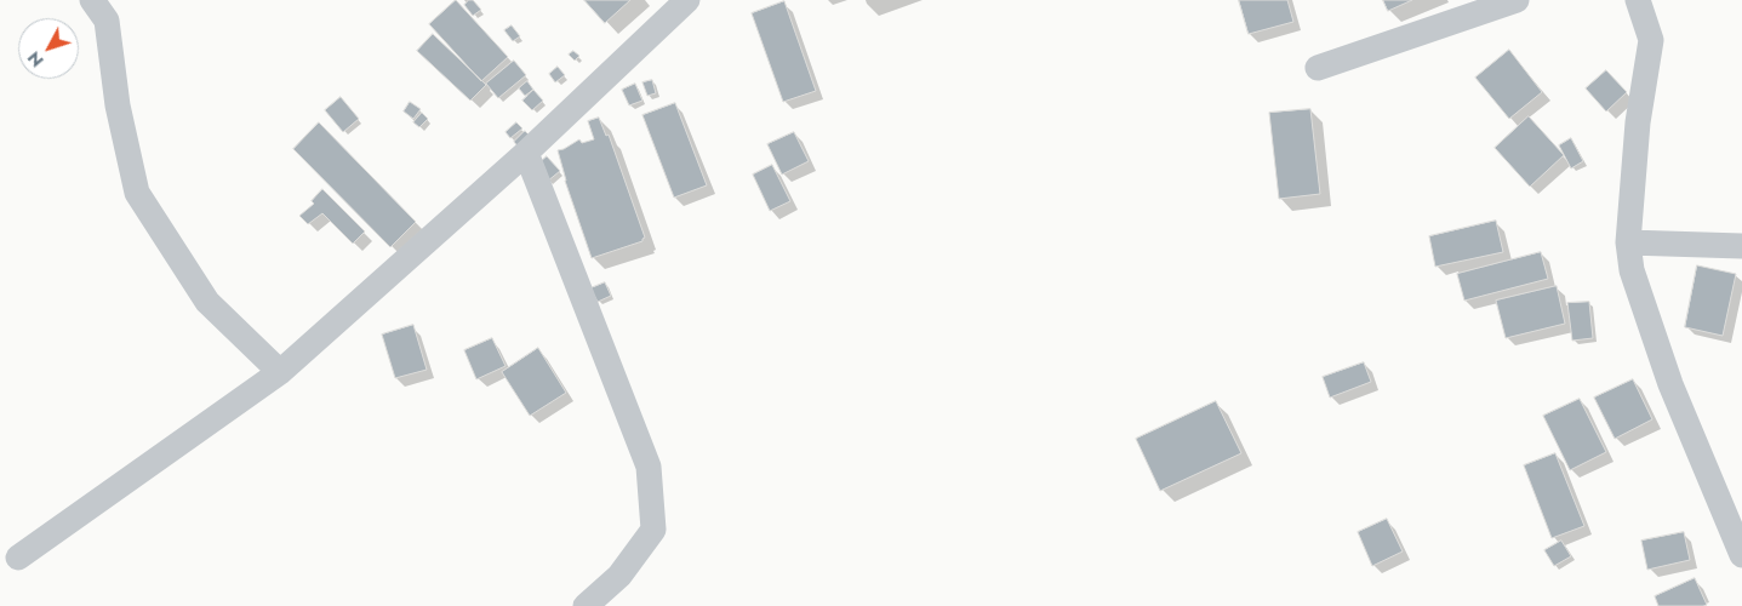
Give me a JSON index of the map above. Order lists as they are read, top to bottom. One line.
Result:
{"north":"bottom left"}
